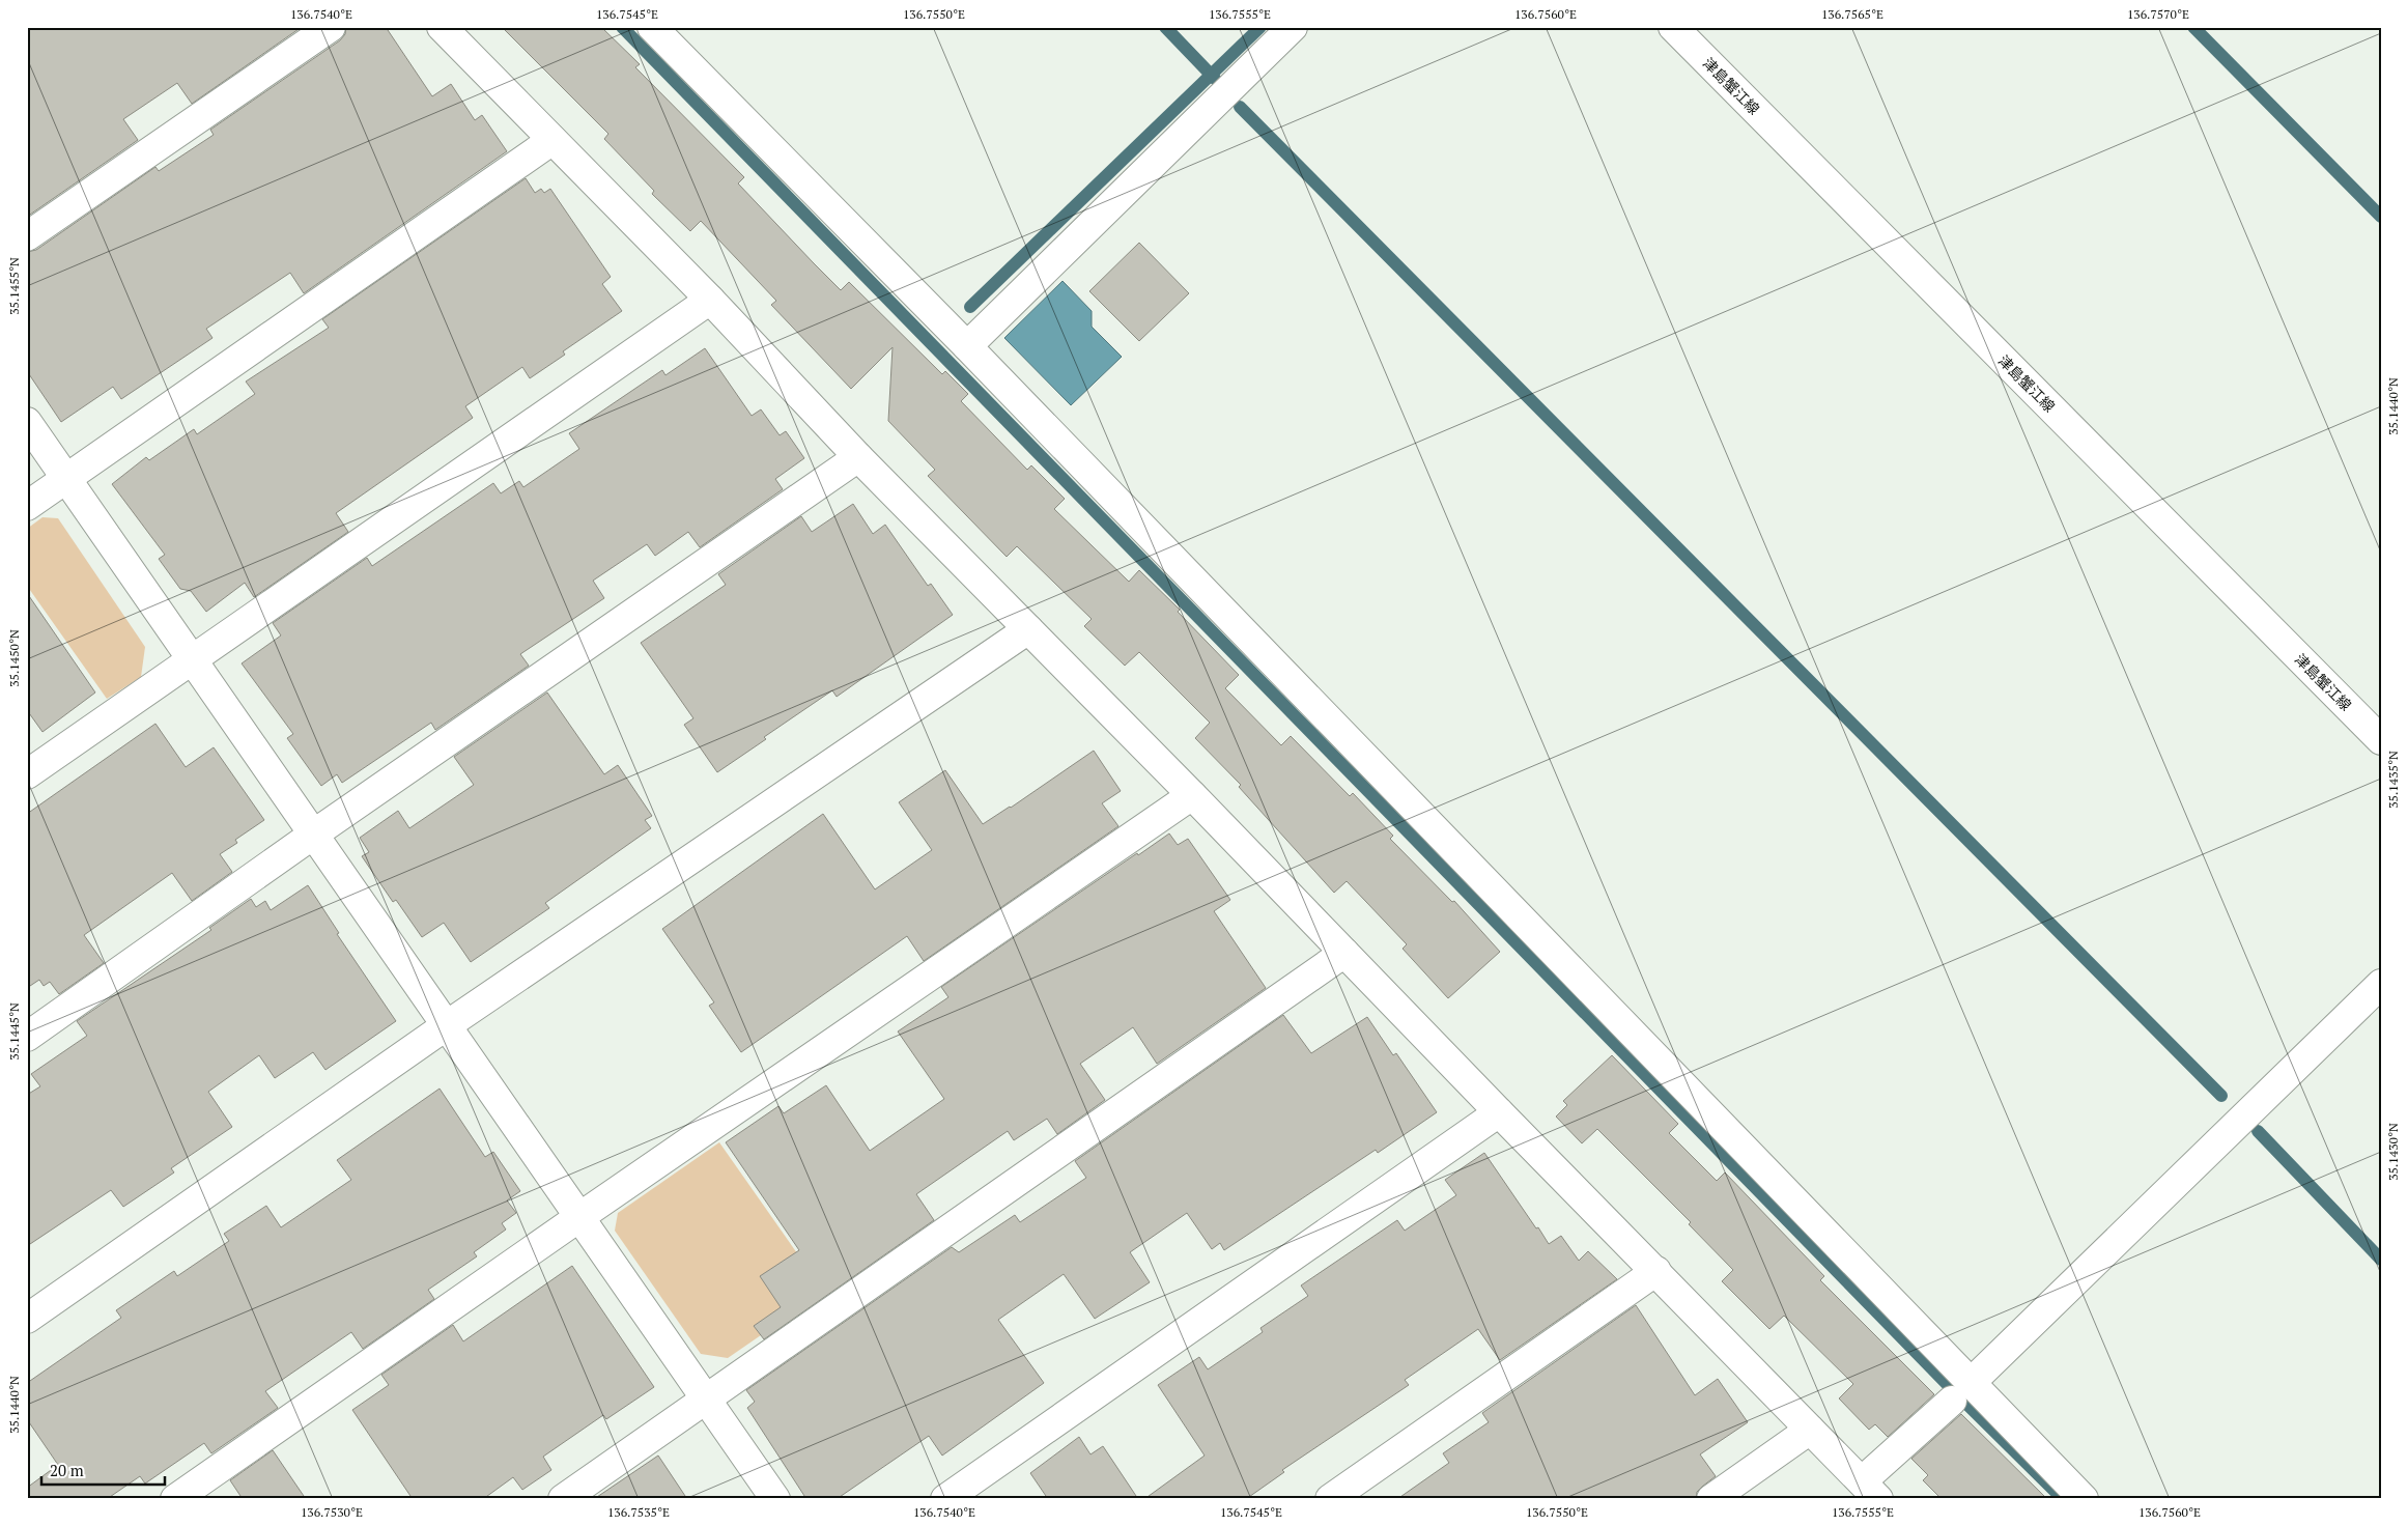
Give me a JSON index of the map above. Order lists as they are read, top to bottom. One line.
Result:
{"streets":{"street":["津島蟹江線"]},"scale_bar":"20 m","coordinates":["136.7540°E","136.7545°E","136.7550°E","136.7555°E","136.7560°E","136.7565°E","136.7570°E","35.1455°N","35.1440°N","35.1450°N","35.1435°N","35.1445°N","35.1430°N","136.7530°E","136.7535°E"]}
